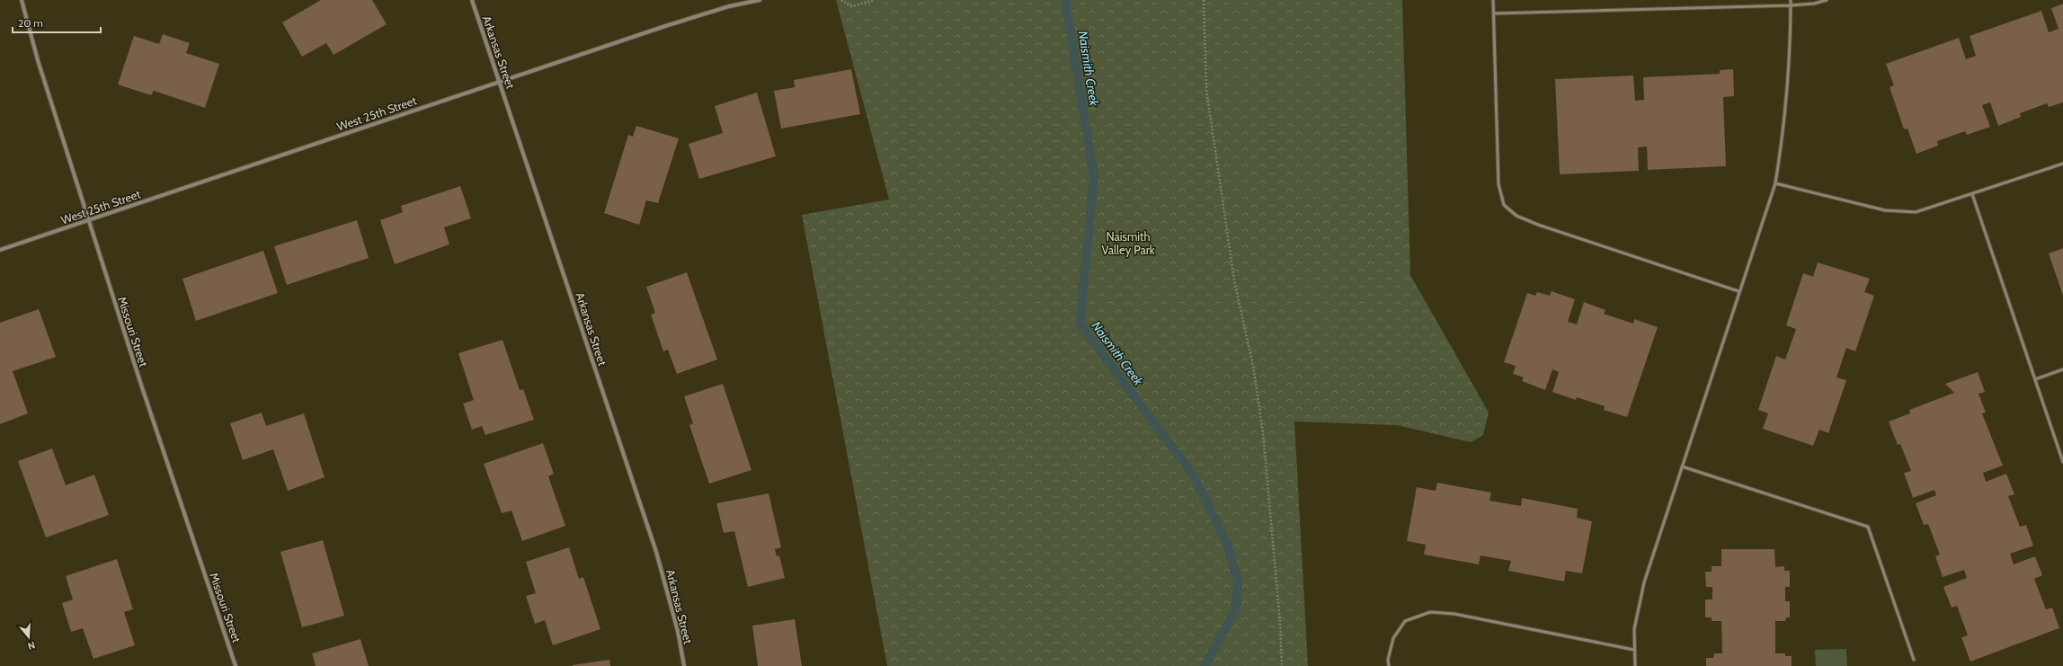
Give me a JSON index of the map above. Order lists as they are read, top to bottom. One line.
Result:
{"streets":{"street":["Arkansas Street","West 25th Street","Missouri Street"]},"crossings":[["Arkansas Street","West 25th Street"],["West 25th Street","Missouri Street"]],"water":["Naismith Creek"],"parks":["Naismith Valley Park"],"scale_bar":"20 m","north":"bottom"}
